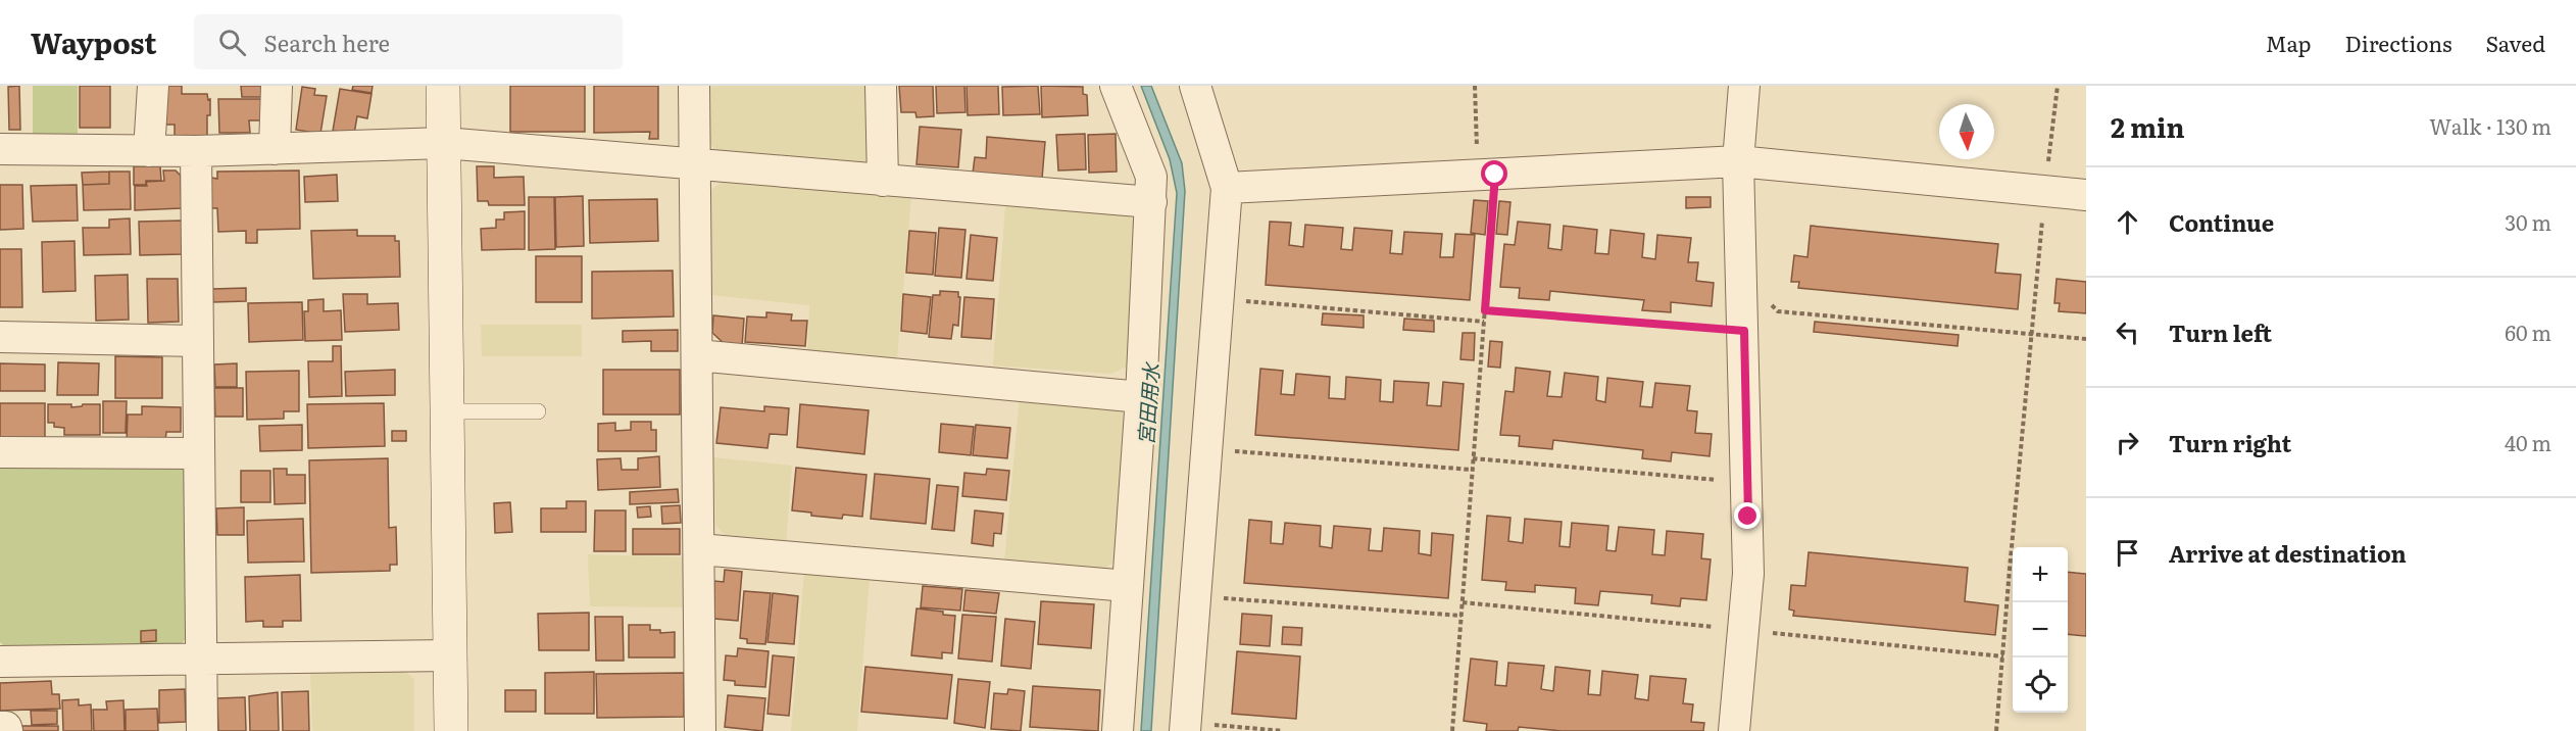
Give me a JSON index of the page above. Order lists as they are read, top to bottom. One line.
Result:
{"water":["宮田用水"],"north":"bottom","page":{"header":"Waypost","search":"Search here","nav":["Map","Directions","Saved"],"heading":["2 min","Walk · 130 m"],"list":[["Continue","30 m"],["Turn left","60 m"],["Turn right","40 m"],"Arrive at destination"],"map_buttons":["+","−"]}}
